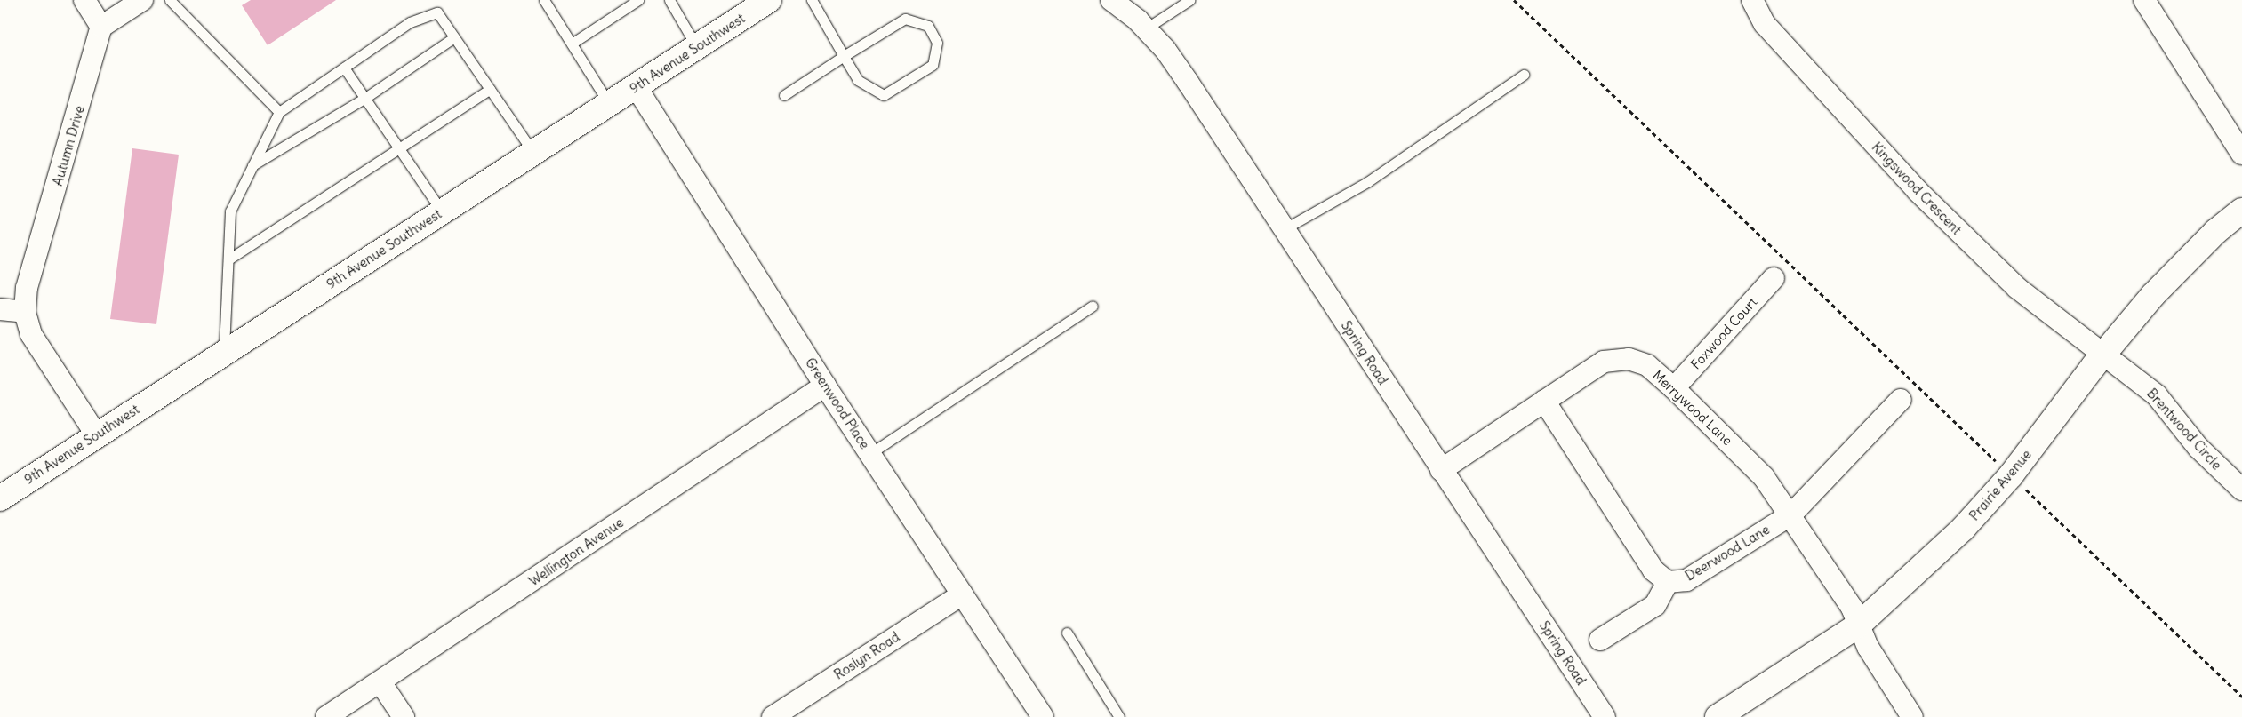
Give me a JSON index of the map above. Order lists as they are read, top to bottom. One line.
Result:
{"streets":{"street":["9th Avenue Southwest","Autumn Drive","Kingswood Crescent","Foxwood Court","Spring Road","Greenwood Place","Merrywood Lane","Brentwood Circle","Prairie Avenue","Wellington Avenue","Deerwood Lane","Roslyn Road"]},"crossings":[["9th Avenue Southwest","Autumn Drive"],["9th Avenue Southwest","Greenwood Place"],["Kingswood Crescent","Brentwood Circle"],["Kingswood Crescent","Prairie Avenue"],["Foxwood Court","Merrywood Lane"],["Spring Road","Merrywood Lane"],["Greenwood Place","Wellington Avenue"],["Greenwood Place","Roslyn Road"],["Merrywood Lane","Prairie Avenue"],["Merrywood Lane","Deerwood Lane"],["Brentwood Circle","Prairie Avenue"]]}
